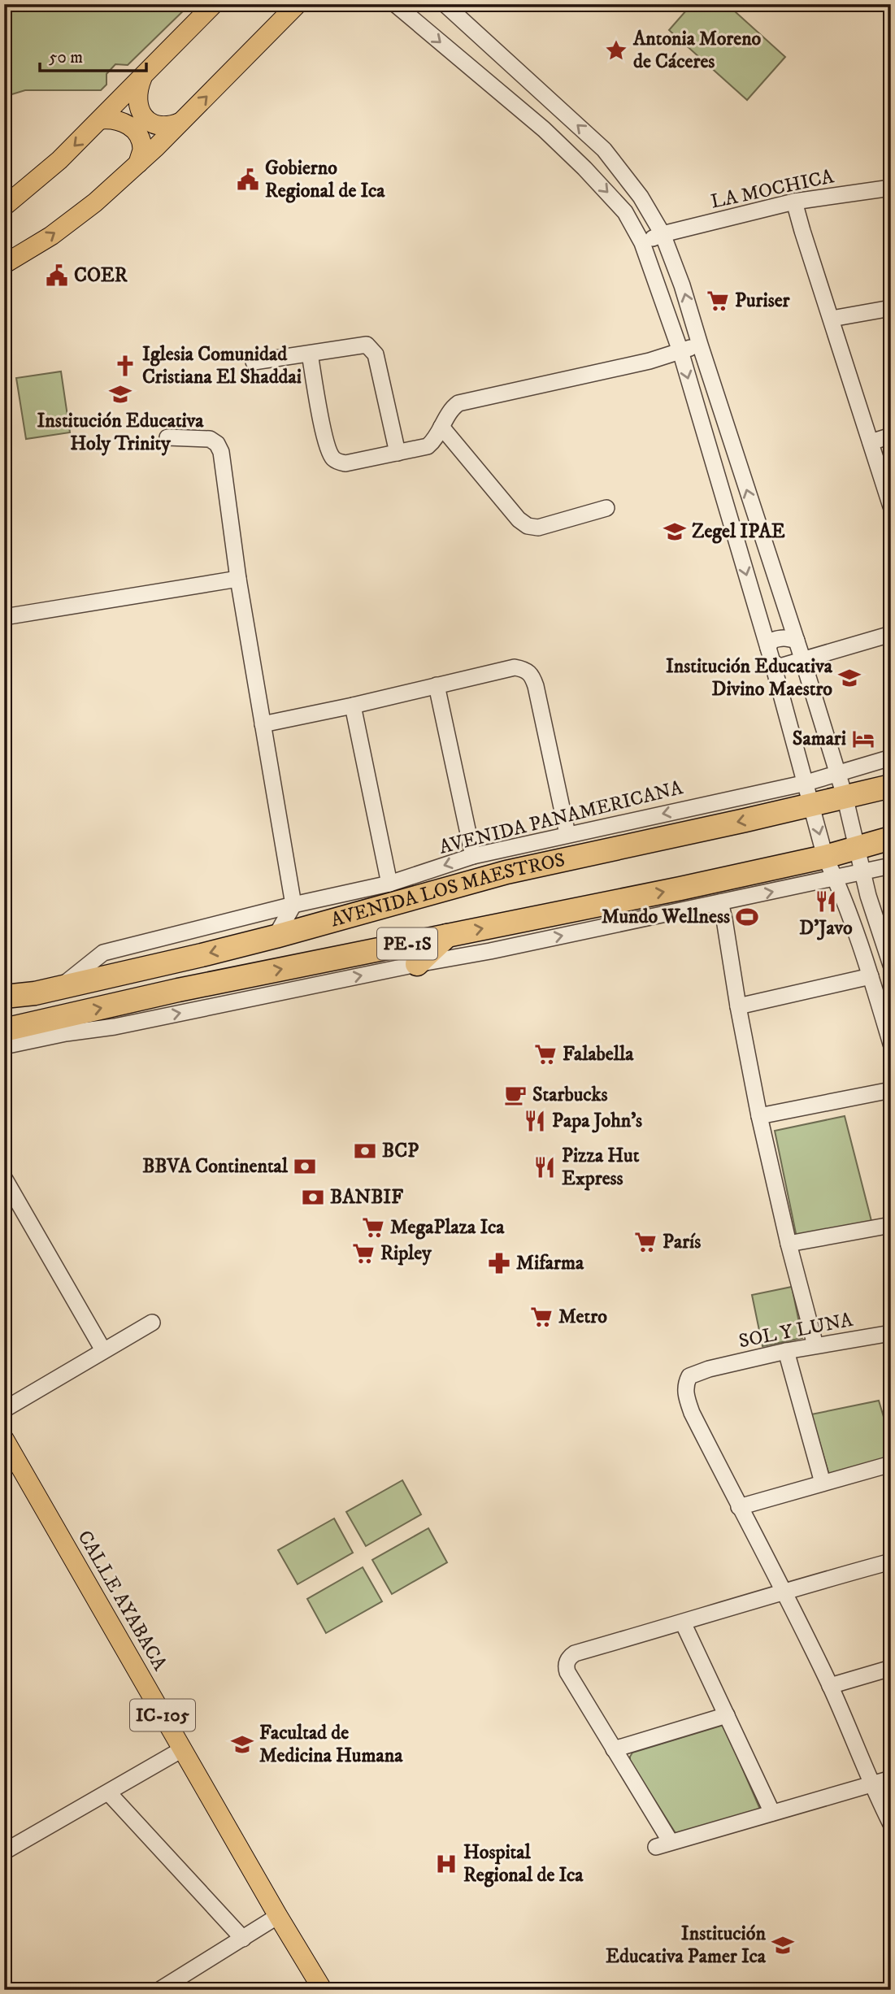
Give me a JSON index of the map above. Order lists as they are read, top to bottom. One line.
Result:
{"streets":{"highway":["AVENIDA LOS MAESTROS","PE-1S"],"main road":["CALLE AYABACA","IC-105"],"street":["LA MOCHICA","AVENIDA PANAMERICANA","SOL Y LUNA"]},"crossings":[["AVENIDA PANAMERICANA","AVENIDA LOS MAESTROS"]],"places":{"place":["Antonia Moreno de Cáceres"],"public building":["Gobierno Regional de Ica","COER"],"supermarket":["Puriser","Falabella","MegaPlaza Ica","París","Ripley","Metro"],"church":["Iglesia Comunidad Cristiana El Shaddai"],"school or university":["Institución Educativa Holy Trinity","Zegel IPAE","Institución Educativa Divino Maestro","Facultad de Medicina Humana","Institución Educativa Pamer Ica"],"hotel":["Samari"],"restaurant":["D'Javo","Papa John's","Pizza Hut Express"],"sports":["Mundo Wellness"],"cafe":["Starbucks"],"bank":["BCP","BBVA Continental","BANBIF"],"pharmacy":["Mifarma"],"hospital":["Hospital Regional de Ica"]},"scale_bar":"50 m"}
